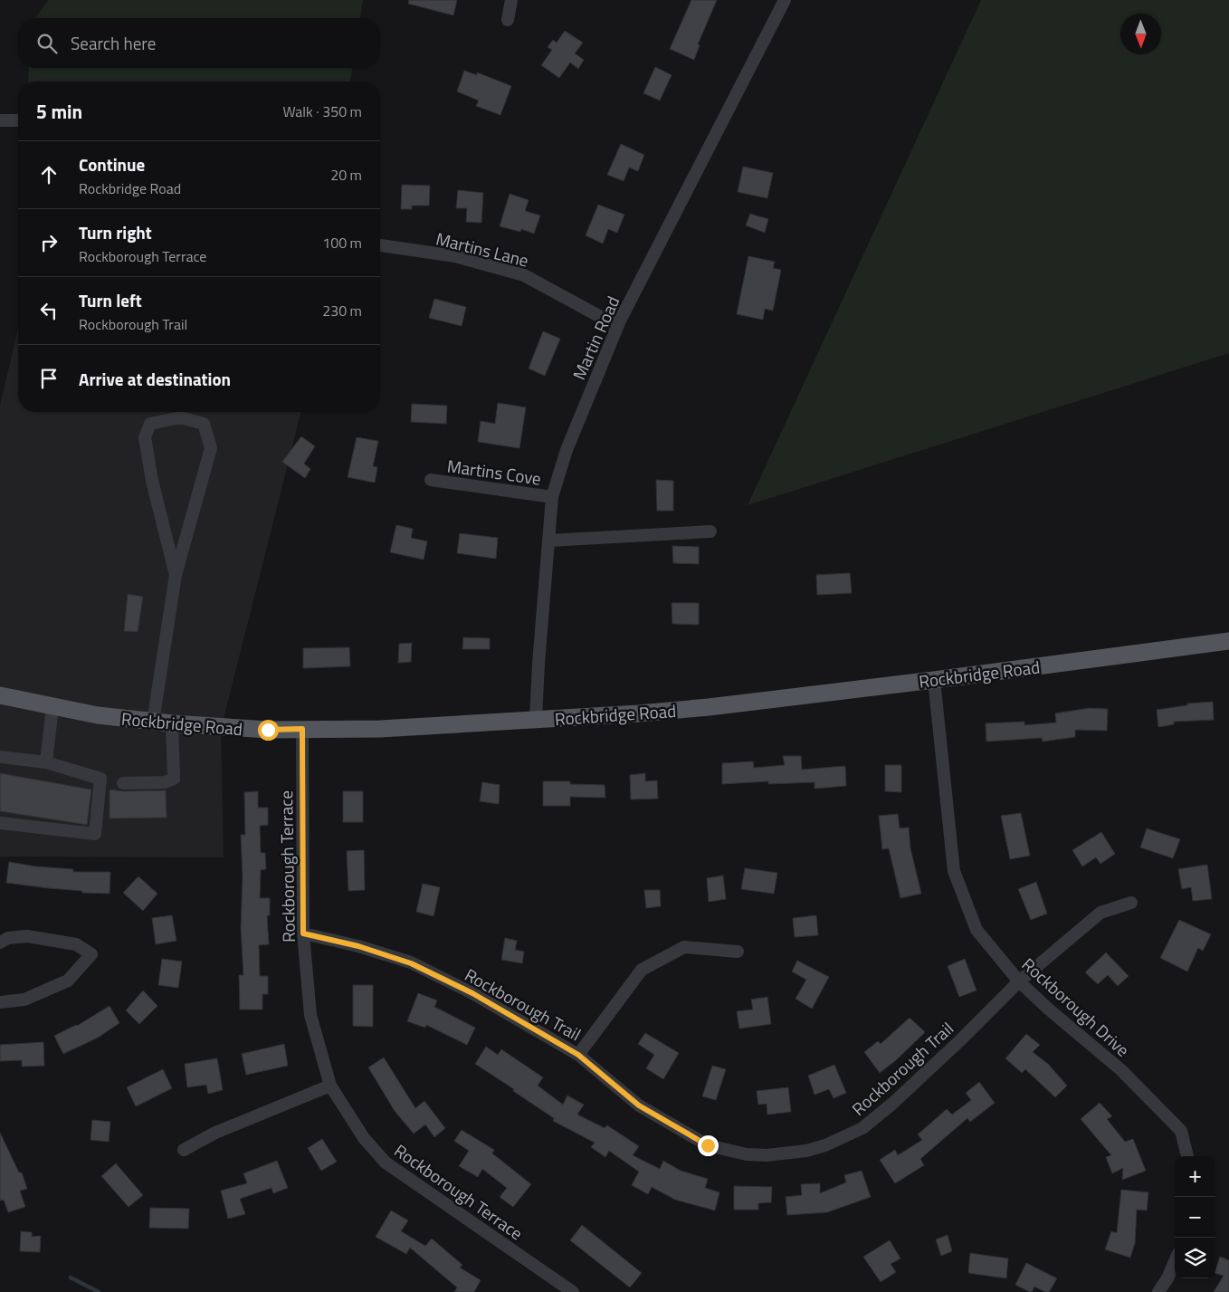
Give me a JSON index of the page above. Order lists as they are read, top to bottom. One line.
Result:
{"streets":{"main road":["Rockbridge Road"],"street":["Martins Lane","Martin Road","Martins Cove","Rockborough Terrace","Rockborough Trail","Rockborough Drive"]},"crossings":[["Martins Lane","Martin Road"],["Martin Road","Martins Cove"],["Martin Road","Rockbridge Road"],["Rockbridge Road","Rockborough Terrace"],["Rockbridge Road","Rockborough Drive"],["Rockborough Terrace","Rockborough Trail"],["Rockborough Trail","Rockborough Drive"]],"north":"bottom","page":{"search":"Search here","heading":["5 min","Walk · 350 m"],"list":[["Continue","Rockbridge Road","20 m"],["Turn right","Rockborough Terrace","100 m"],["Turn left","Rockborough Trail","230 m"],"Arrive at destination"],"map_buttons":["+","−"]}}
